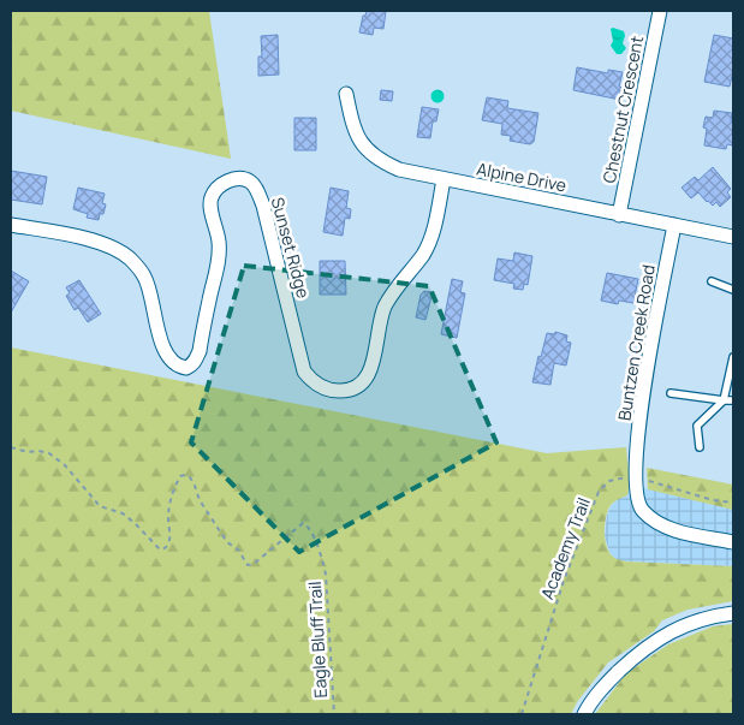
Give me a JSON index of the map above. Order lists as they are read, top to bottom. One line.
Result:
{"streets":{"street":["Chestnut Crescent","Alpine Drive","Sunset Ridge","Buntzen Creek Road"],"path":["Academy Trail","Eagle Bluff Trail"]},"crossings":[["Chestnut Crescent","Alpine Drive"],["Alpine Drive","Sunset Ridge"],["Alpine Drive","Buntzen Creek Road"],["Buntzen Creek Road","Academy Trail"]]}
